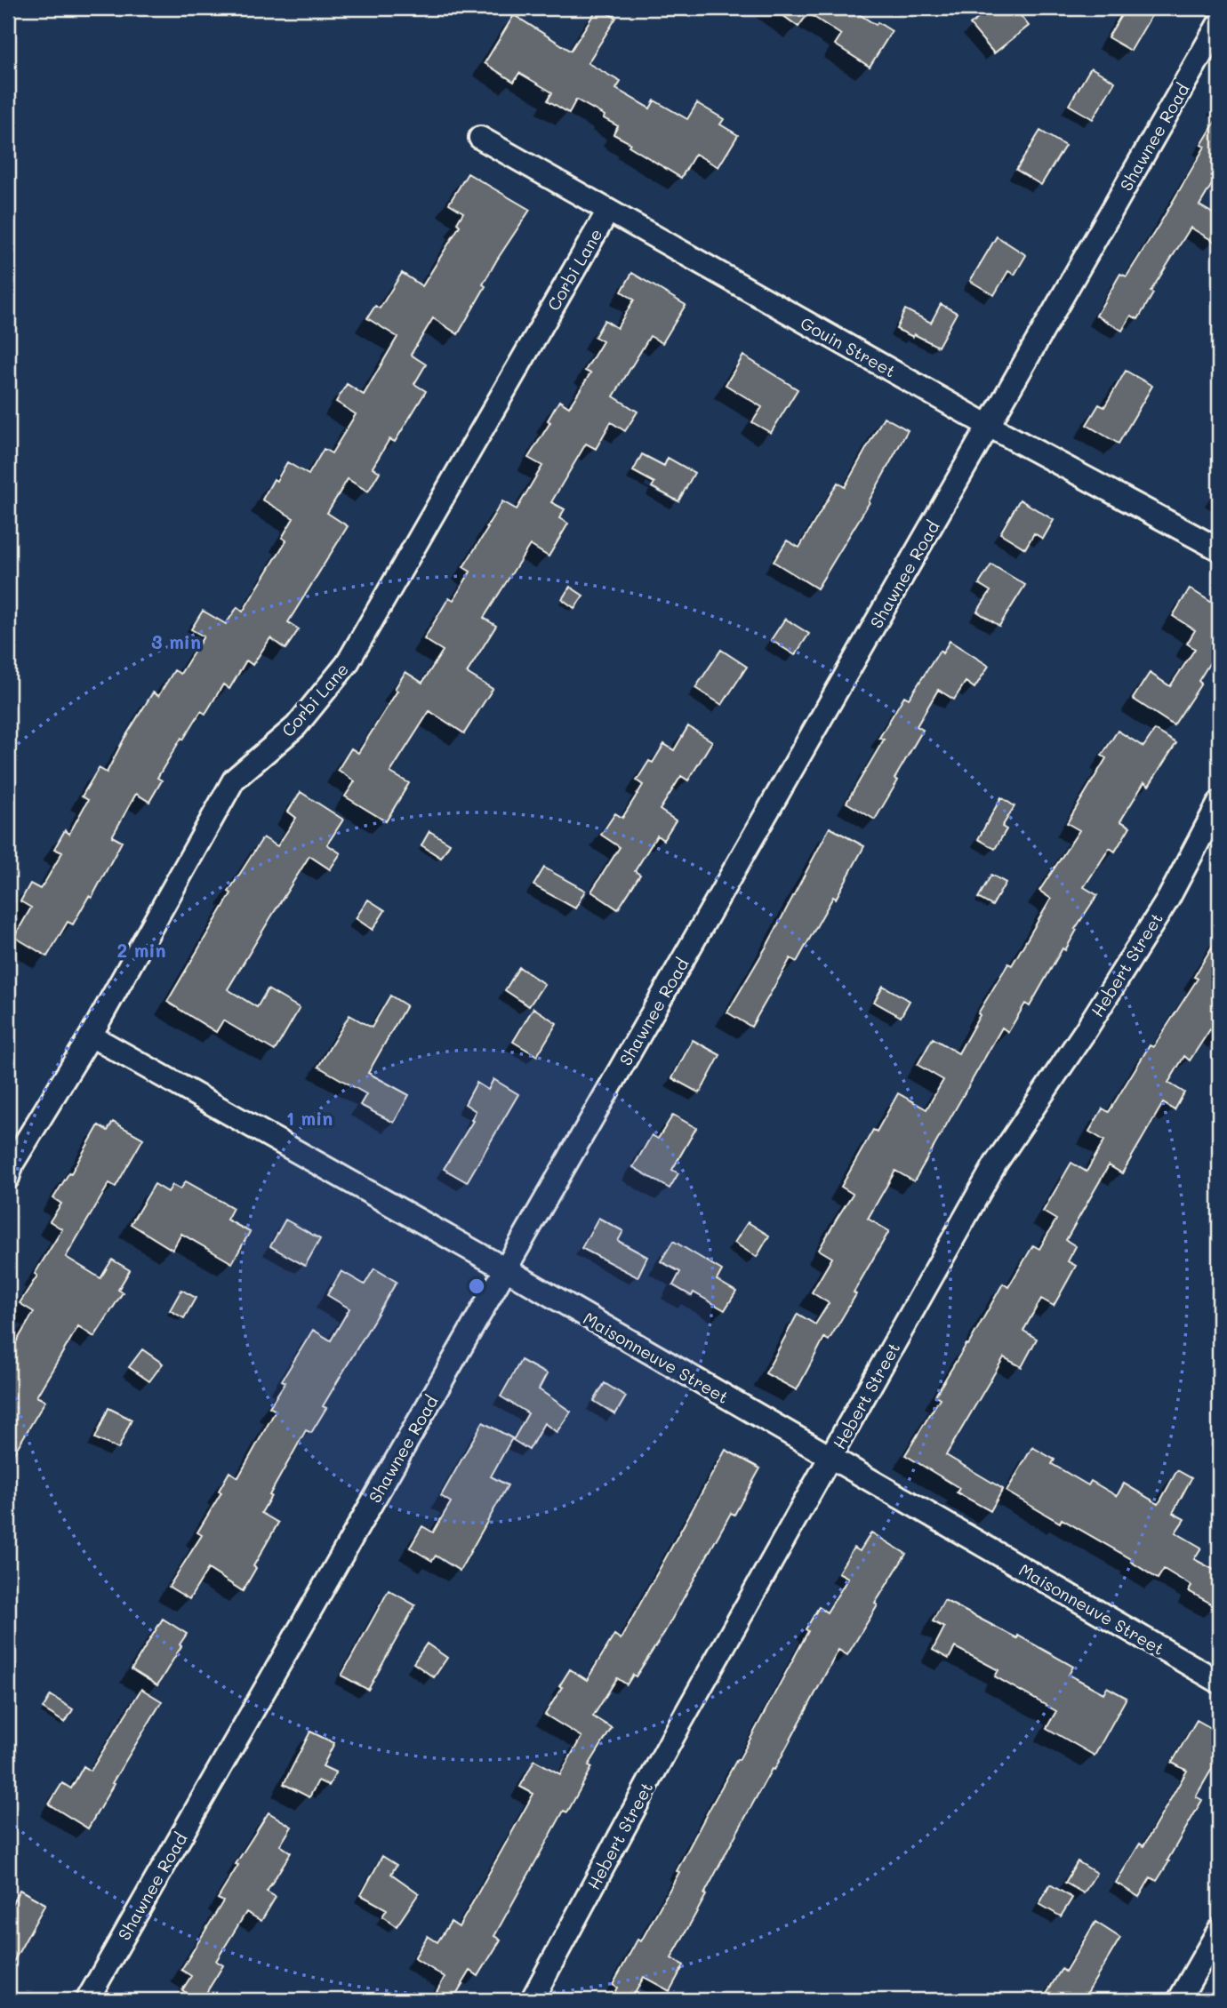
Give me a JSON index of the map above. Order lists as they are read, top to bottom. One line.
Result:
{"streets":{"street":["Shawnee Road","Corbi Lane","Gouin Street","Hebert Street","Maisonneuve Street"]},"crossings":[["Shawnee Road","Gouin Street"],["Shawnee Road","Maisonneuve Street"],["Corbi Lane","Gouin Street"],["Corbi Lane","Maisonneuve Street"],["Hebert Street","Maisonneuve Street"]],"rings":["3 min","2 min","1 min"]}
